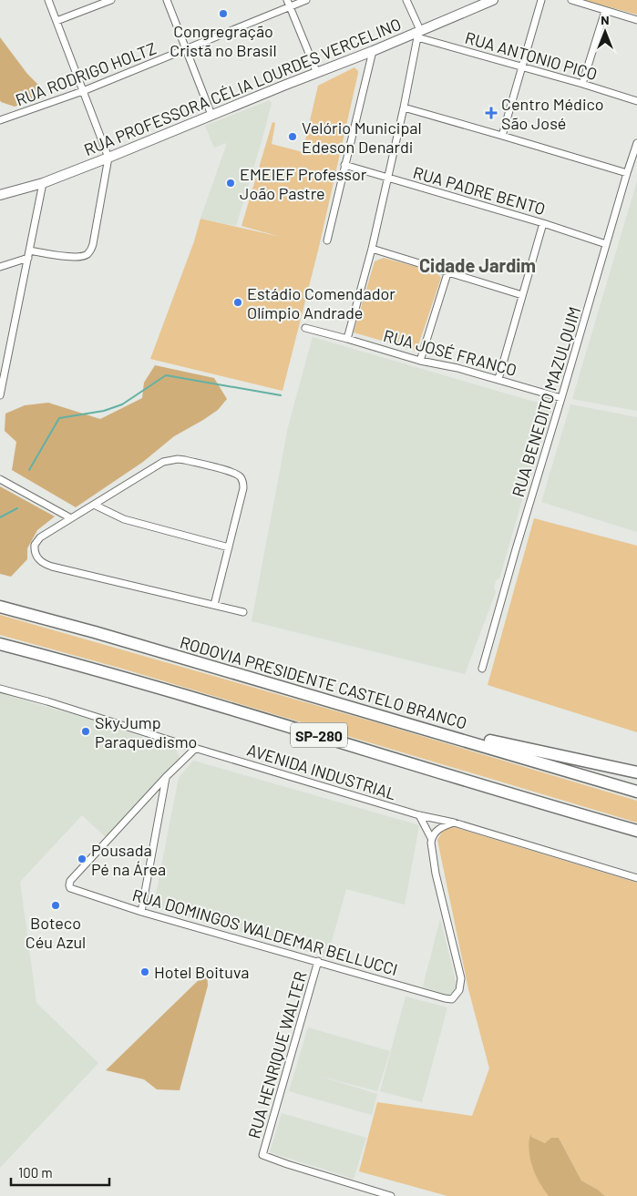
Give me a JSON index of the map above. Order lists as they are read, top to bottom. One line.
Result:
{"streets":{"highway":["RODOVIA PRESIDENTE CASTELO BRANCO","SP-280"],"main road":["RUA PROFESSORA CÉLIA LOURDES VERCELINO"],"street":["RUA ANTONIO PICO","RUA RODRIGO HOLTZ","RUA PADRE BENTO","RUA JOSÉ FRANCO","RUA BENEDITO MAZULQUIM","AVENIDA INDUSTRIAL","RUA DOMINGOS WALDEMAR BELLUCCI","RUA HENRIQUE WALTER"]},"crossings":[["RUA ANTONIO PICO","RUA PROFESSORA CÉLIA LOURDES VERCELINO"],["RUA PADRE BENTO","RUA BENEDITO MAZULQUIM"],["RUA JOSÉ FRANCO","RUA BENEDITO MAZULQUIM"],["RUA DOMINGOS WALDEMAR BELLUCCI","RUA HENRIQUE WALTER"]],"districts":["Cidade Jardim"],"places":{"other":["Congregração Cristã no Brasil","Velório Municipal Edeson Denardi","EMEIEF Professor João Pastre","Estádio Comendador Olímpio Andrade","SkyJump Paraquedismo","Pousada Pé na Área","Boteco Céu Azul","Hotel Boituva"],"health":["Centro Médico São José"]},"scale_bar":"100 m","north":"top"}
